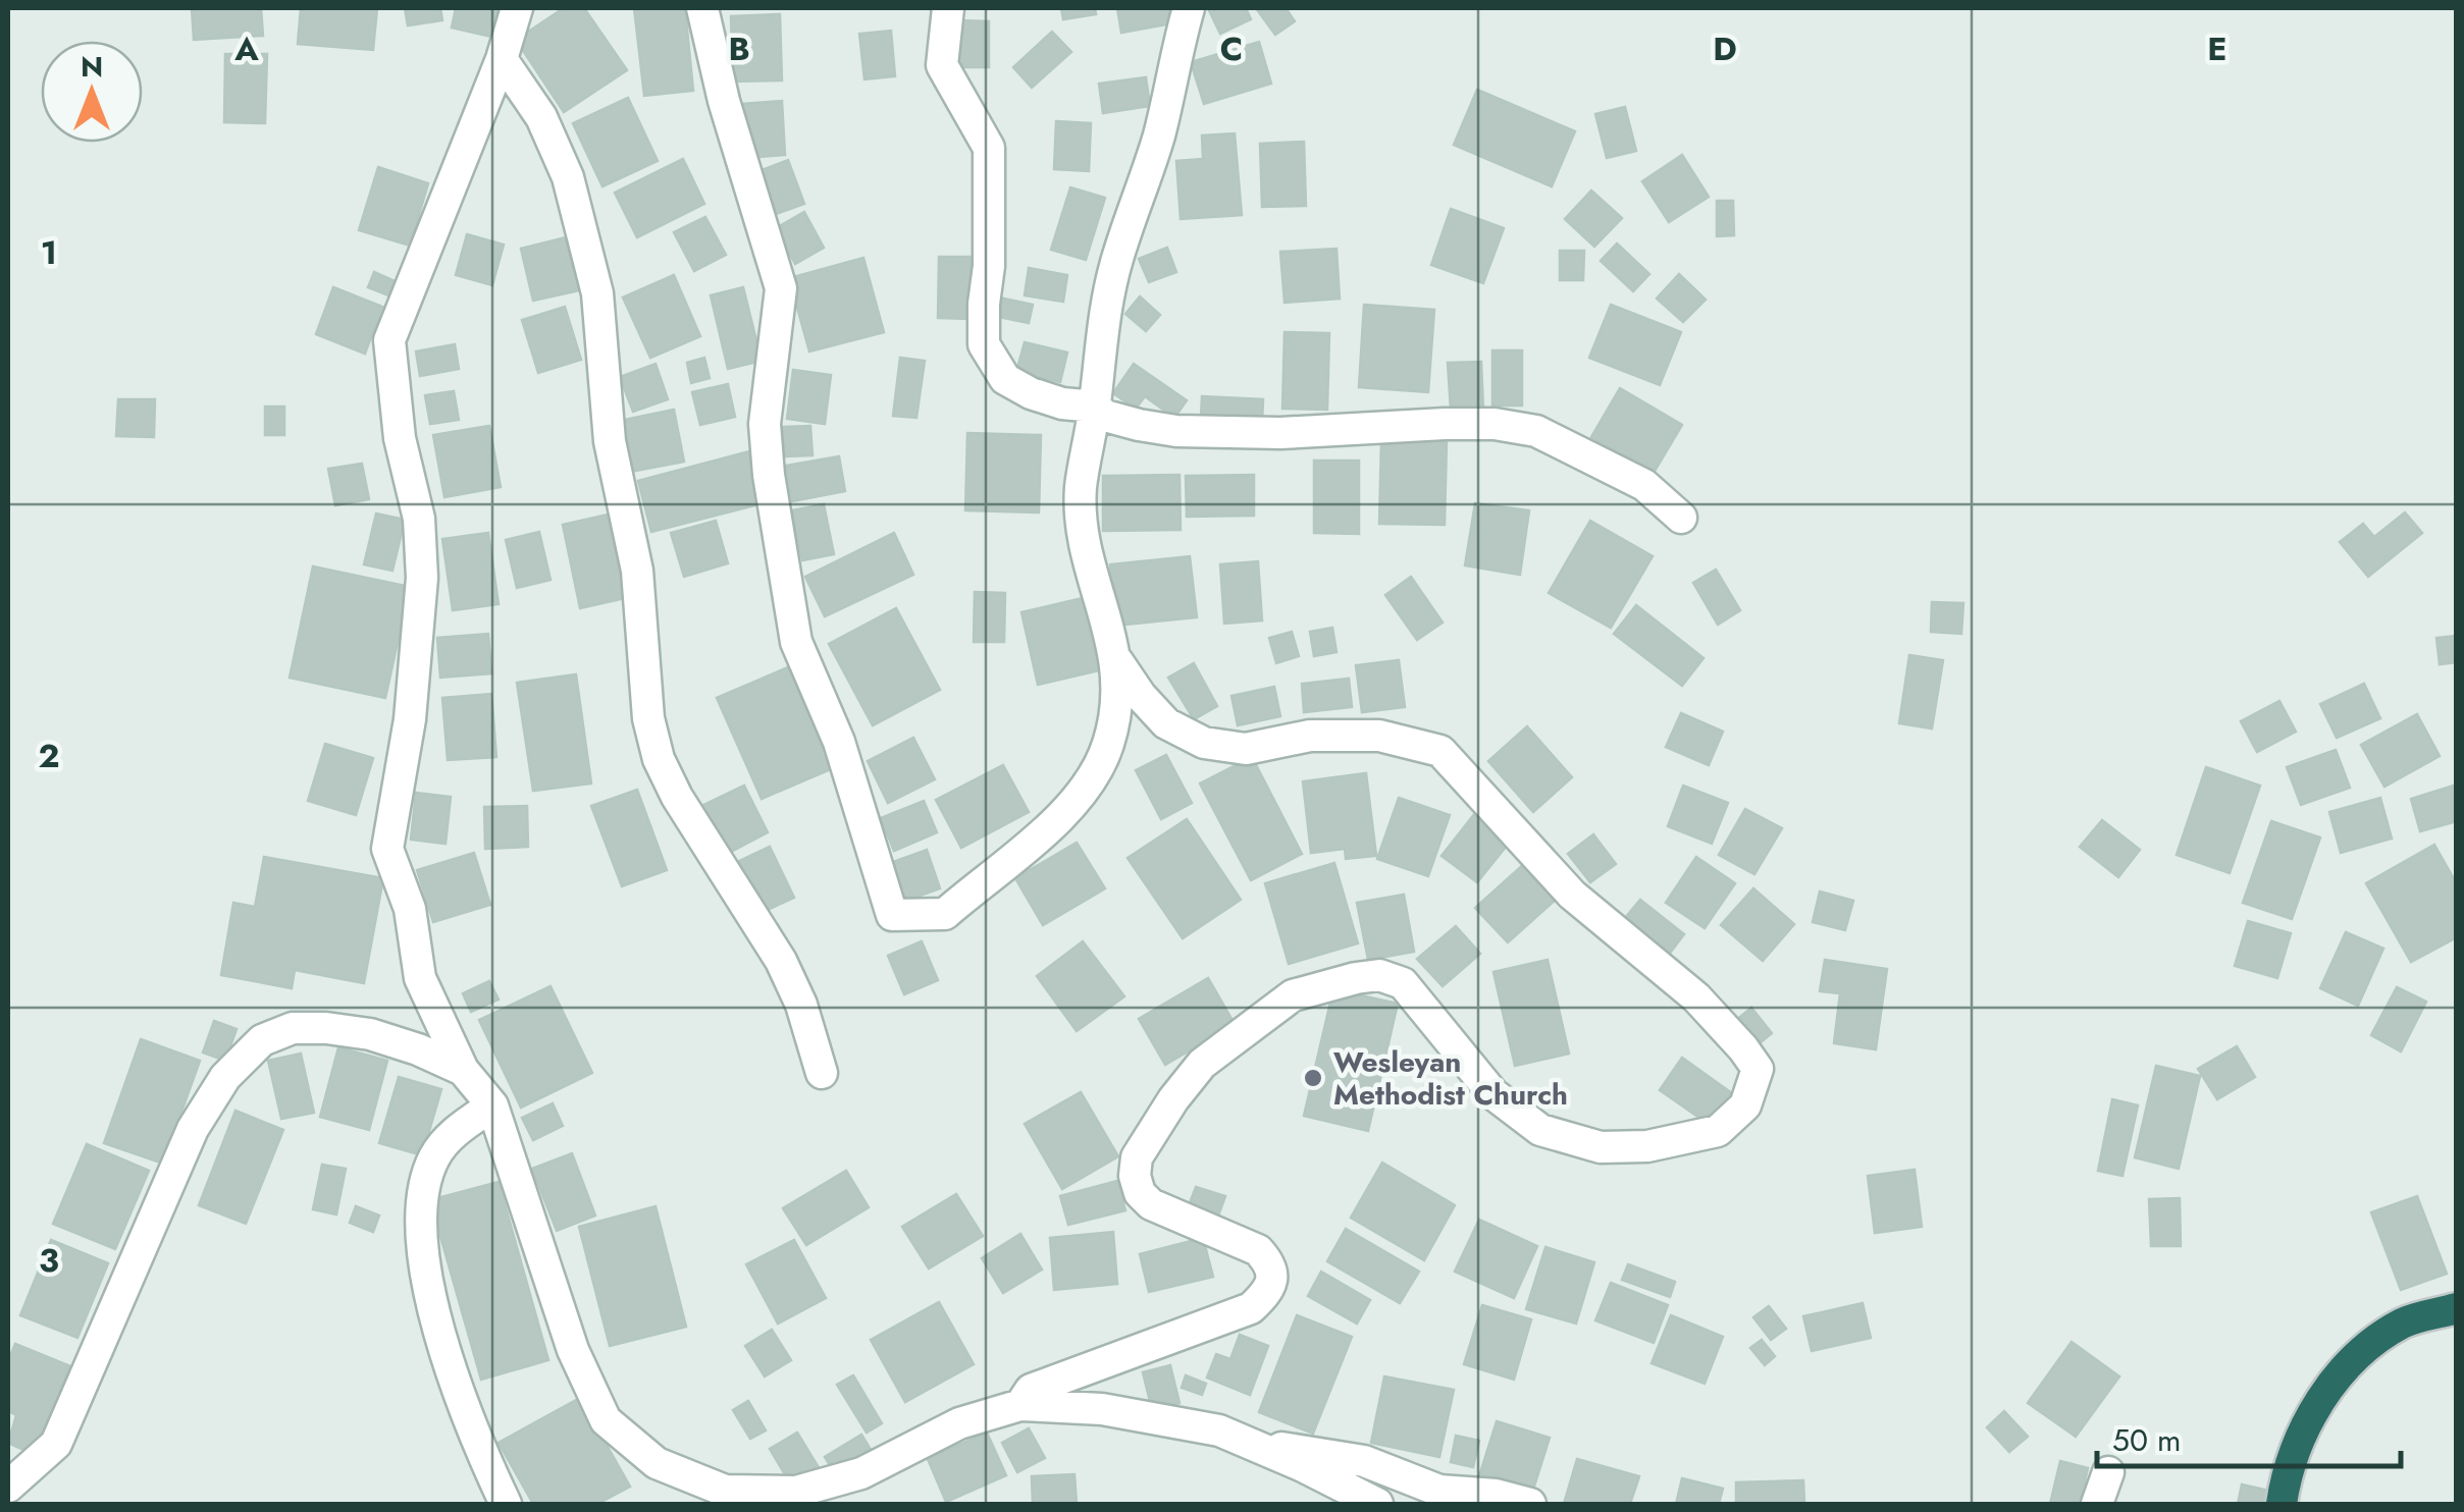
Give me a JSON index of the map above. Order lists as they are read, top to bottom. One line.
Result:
{"places":["Wesleyan Methodist Church"],"scale_bar":"50 m","north":"top","grid":{"columns":["A","B","C","D","E"],"rows":["1","2","3"]}}
